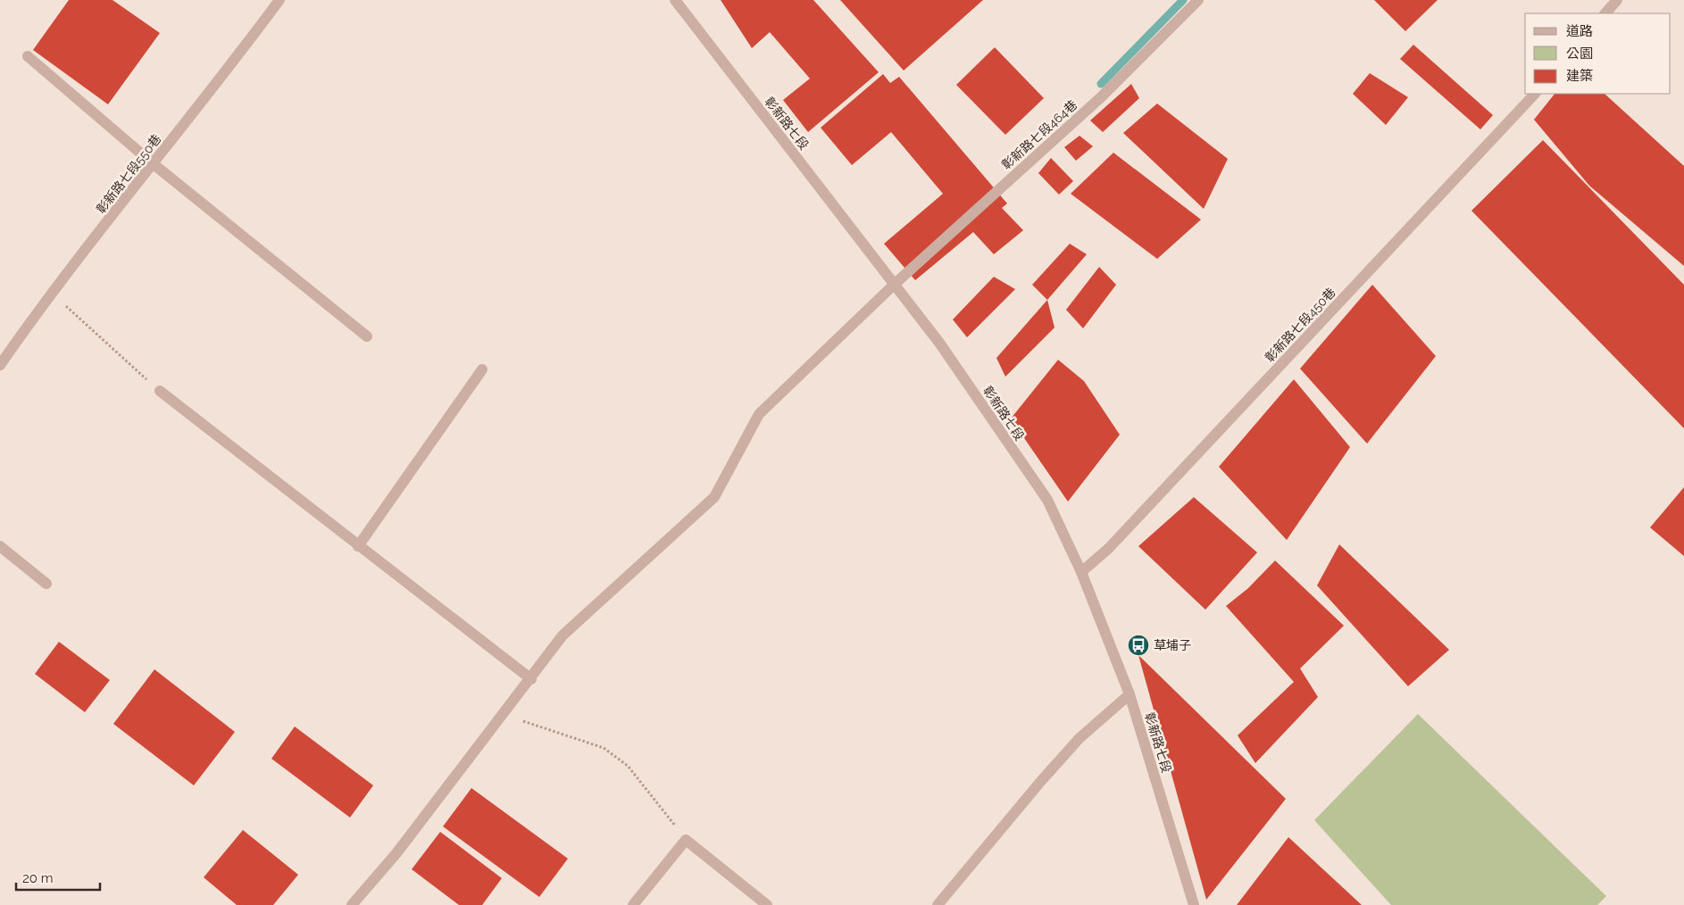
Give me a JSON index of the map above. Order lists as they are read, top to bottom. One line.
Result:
{"streets":{"street":["彰新路七段","彰新路七段464巷","彰新路七段550巷","彰新路七段450巷"]},"crossings":[["彰新路七段","彰新路七段464巷"],["彰新路七段","彰新路七段450巷"]],"places":{"bus stop":["草埔子"]},"legend":["道路","公園","建築"],"scale_bar":"20 m"}
